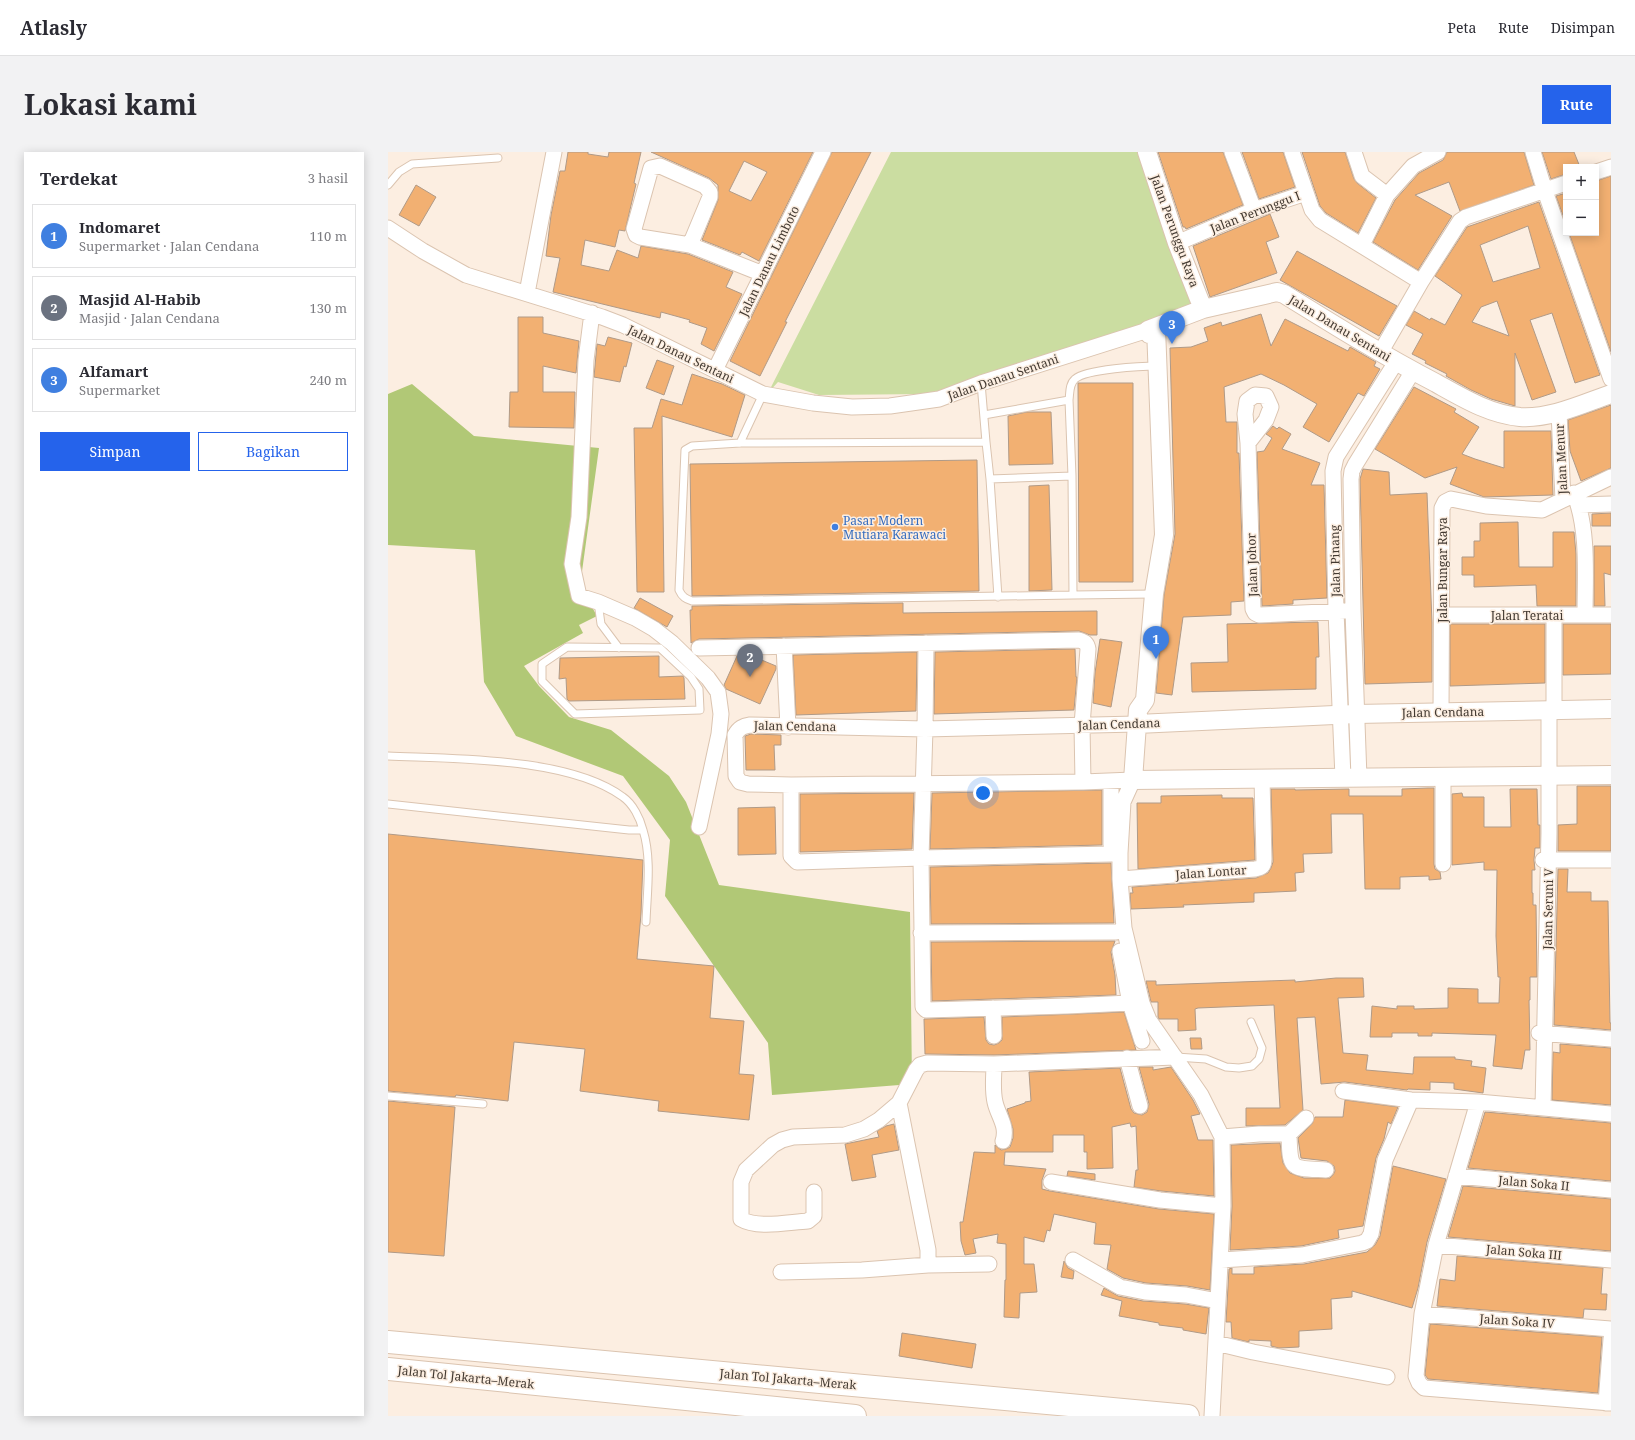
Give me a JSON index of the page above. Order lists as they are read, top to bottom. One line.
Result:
{"streets":{"highway":["Jalan Tol Jakarta–Merak"],"street":["Jalan Perunggu I","Jalan Perunggu Raya","Jalan Danau Limboto","Jalan Danau Sentani","Jalan Menur","Jalan Pinang","Jalan Johor","Jalan Bungar Raya","Jalan Teratai","Jalan Cendana","Jalan Lontar","Jalan Seruni V","Jalan Soka II","Jalan Soka III","Jalan Soka IV"]},"crossings":[["Jalan Perunggu I","Jalan Perunggu Raya"],["Jalan Perunggu Raya","Jalan Danau Sentani"],["Jalan Danau Limboto","Jalan Danau Sentani"],["Jalan Danau Sentani","Jalan Menur"],["Jalan Danau Sentani","Jalan Pinang"],["Jalan Menur","Jalan Bungar Raya"],["Jalan Pinang","Jalan Johor"],["Jalan Pinang","Jalan Cendana"],["Jalan Bungar Raya","Jalan Teratai"],["Jalan Bungar Raya","Jalan Cendana"],["Jalan Teratai","Jalan Seruni V"],["Jalan Cendana","Jalan Lontar"],["Jalan Cendana","Jalan Seruni V"]],"places":["Pasar Modern Mutiara Karawaci"],"page":{"header":"Atlasly","nav":["Peta","Rute","Disimpan"],"title":"Lokasi kami","buttons":["Rute",["Simpan","Bagikan"]],"heading":["Terdekat","3 hasil"],"map_buttons":["+","−"],"list":[{"mark":"1","name":"Indomaret","note":"Supermarket · Jalan Cendana","value":"110 m"},{"mark":"2","name":"Masjid Al-Habib","note":"Masjid · Jalan Cendana","value":"130 m"},{"mark":"3","name":"Alfamart","note":"Supermarket","value":"240 m"}],"pins":["3","1","2"]}}
